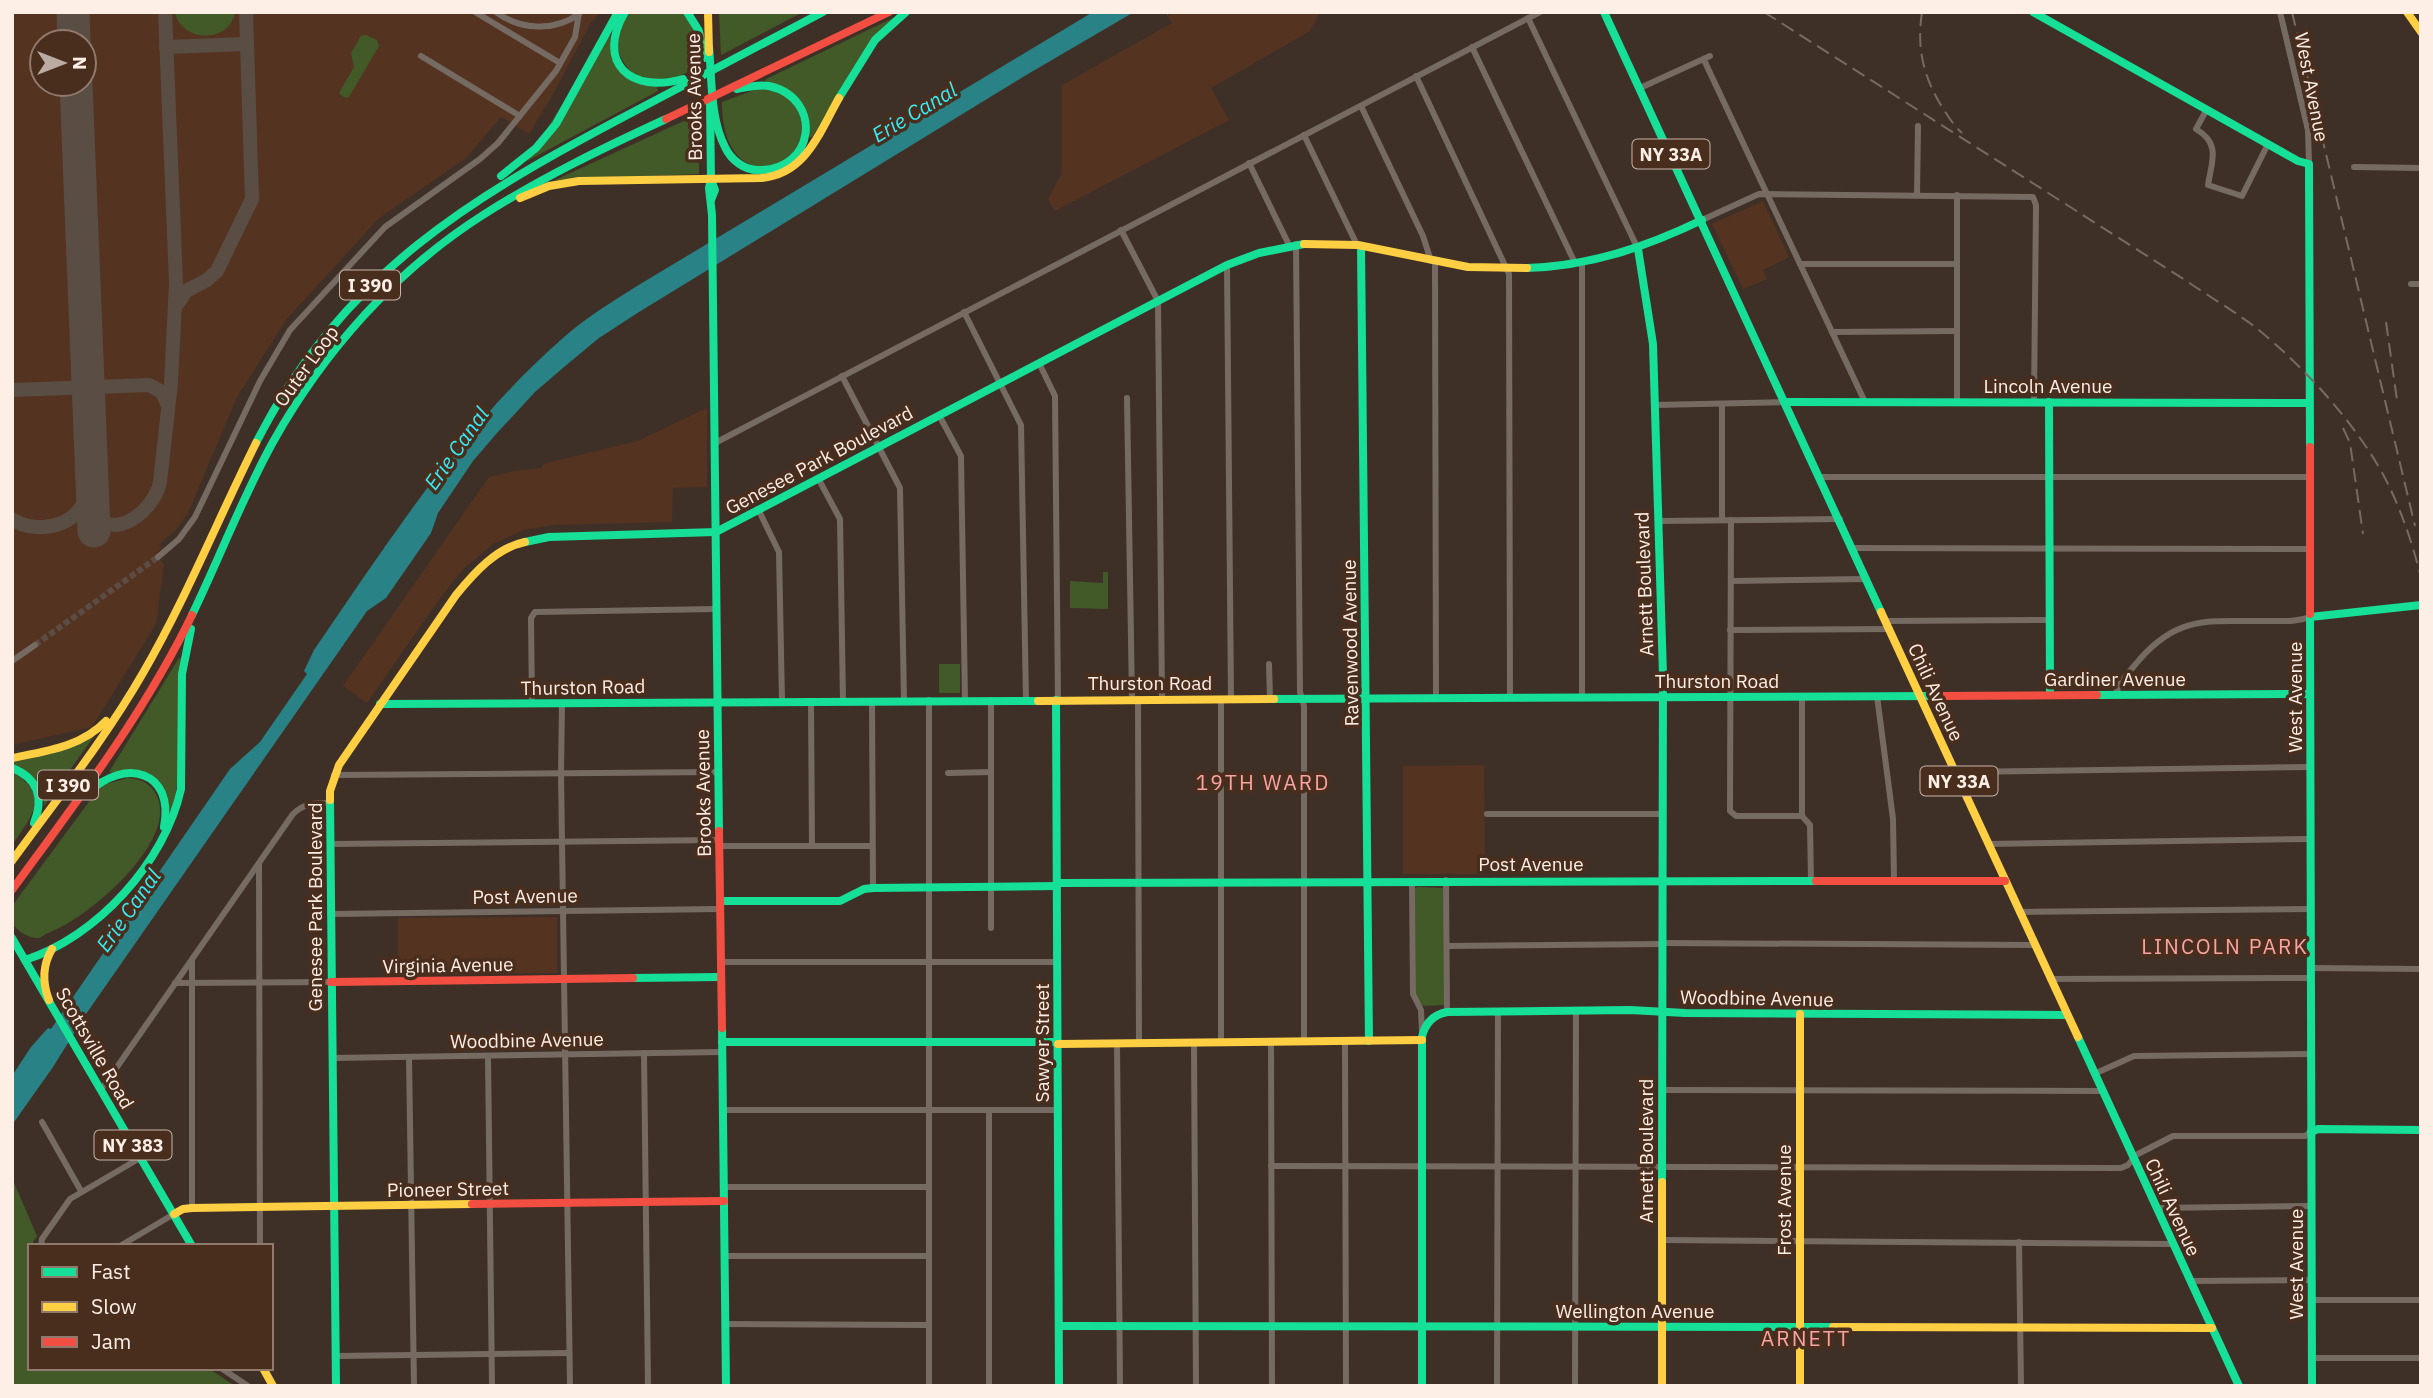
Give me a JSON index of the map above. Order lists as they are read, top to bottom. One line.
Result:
{"streets":{"main road":["West Avenue","Brooks Avenue","NY 33A","I 390","Outer Loop","Lincoln Avenue","Genesee Park Boulevard","Arnett Boulevard","Ravenwood Avenue","Gardiner Avenue","Thurston Road","Chili Avenue","Post Avenue","Virginia Avenue","Woodbine Avenue","Sawyer Street","Scottsville Road","NY 383","Pioneer Street","Frost Avenue","Wellington Avenue"]},"crossings":[["West Avenue","Lincoln Avenue"],["West Avenue","Gardiner Avenue"],["Brooks Avenue","Genesee Park Boulevard"],["Brooks Avenue","Thurston Road"],["Brooks Avenue","Post Avenue"],["Brooks Avenue","Virginia Avenue"],["Brooks Avenue","Woodbine Avenue"],["Brooks Avenue","Pioneer Street"],["Lincoln Avenue","Chili Avenue"],["Genesee Park Boulevard","Arnett Boulevard"],["Genesee Park Boulevard","Ravenwood Avenue"],["Genesee Park Boulevard","Thurston Road"],["Genesee Park Boulevard","Chili Avenue"],["Genesee Park Boulevard","Post Avenue"],["Genesee Park Boulevard","Virginia Avenue"],["Genesee Park Boulevard","Woodbine Avenue"],["Genesee Park Boulevard","Pioneer Street"],["Arnett Boulevard","Thurston Road"],["Arnett Boulevard","Post Avenue"],["Arnett Boulevard","Woodbine Avenue"],["Arnett Boulevard","Wellington Avenue"],["Ravenwood Avenue","Thurston Road"],["Ravenwood Avenue","Post Avenue"],["Gardiner Avenue","Thurston Road"],["Gardiner Avenue","Chili Avenue"],["Thurston Road","Chili Avenue"],["Thurston Road","Sawyer Street"],["Chili Avenue","Post Avenue"],["Chili Avenue","Woodbine Avenue"],["Chili Avenue","Wellington Avenue"],["Post Avenue","Sawyer Street"],["Woodbine Avenue","Frost Avenue"],["Sawyer Street","Wellington Avenue"],["Scottsville Road","Pioneer Street"],["Frost Avenue","Wellington Avenue"]],"districts":["19TH WARD","LINCOLN PARK","ARNETT"],"water":["Erie Canal"],"legend":["Fast","Slow","Jam"],"north":"right"}
